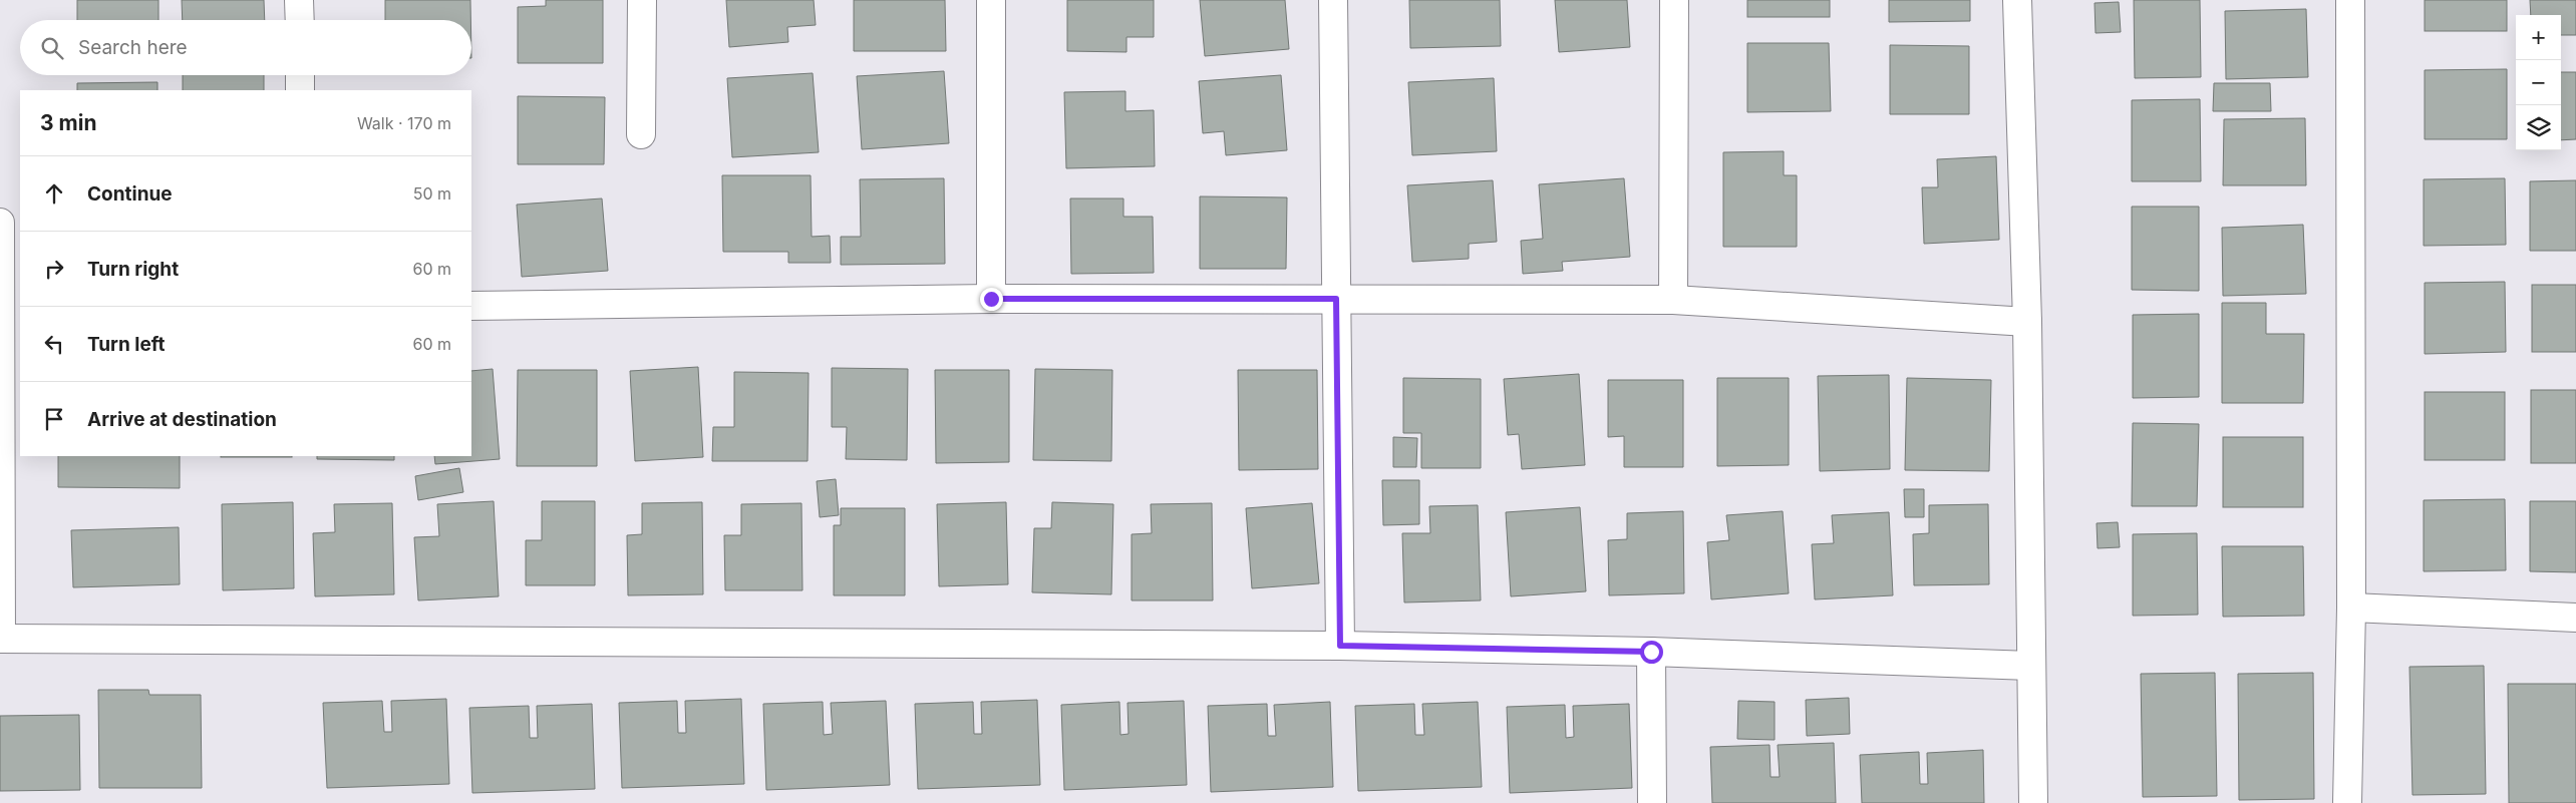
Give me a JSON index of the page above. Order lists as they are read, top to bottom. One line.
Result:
{"page":{"map_buttons":["+","−"],"search":"Search here","heading":["3 min","Walk · 170 m"],"list":[["Continue","50 m"],["Turn right","60 m"],["Turn left","60 m"],"Arrive at destination"]}}
